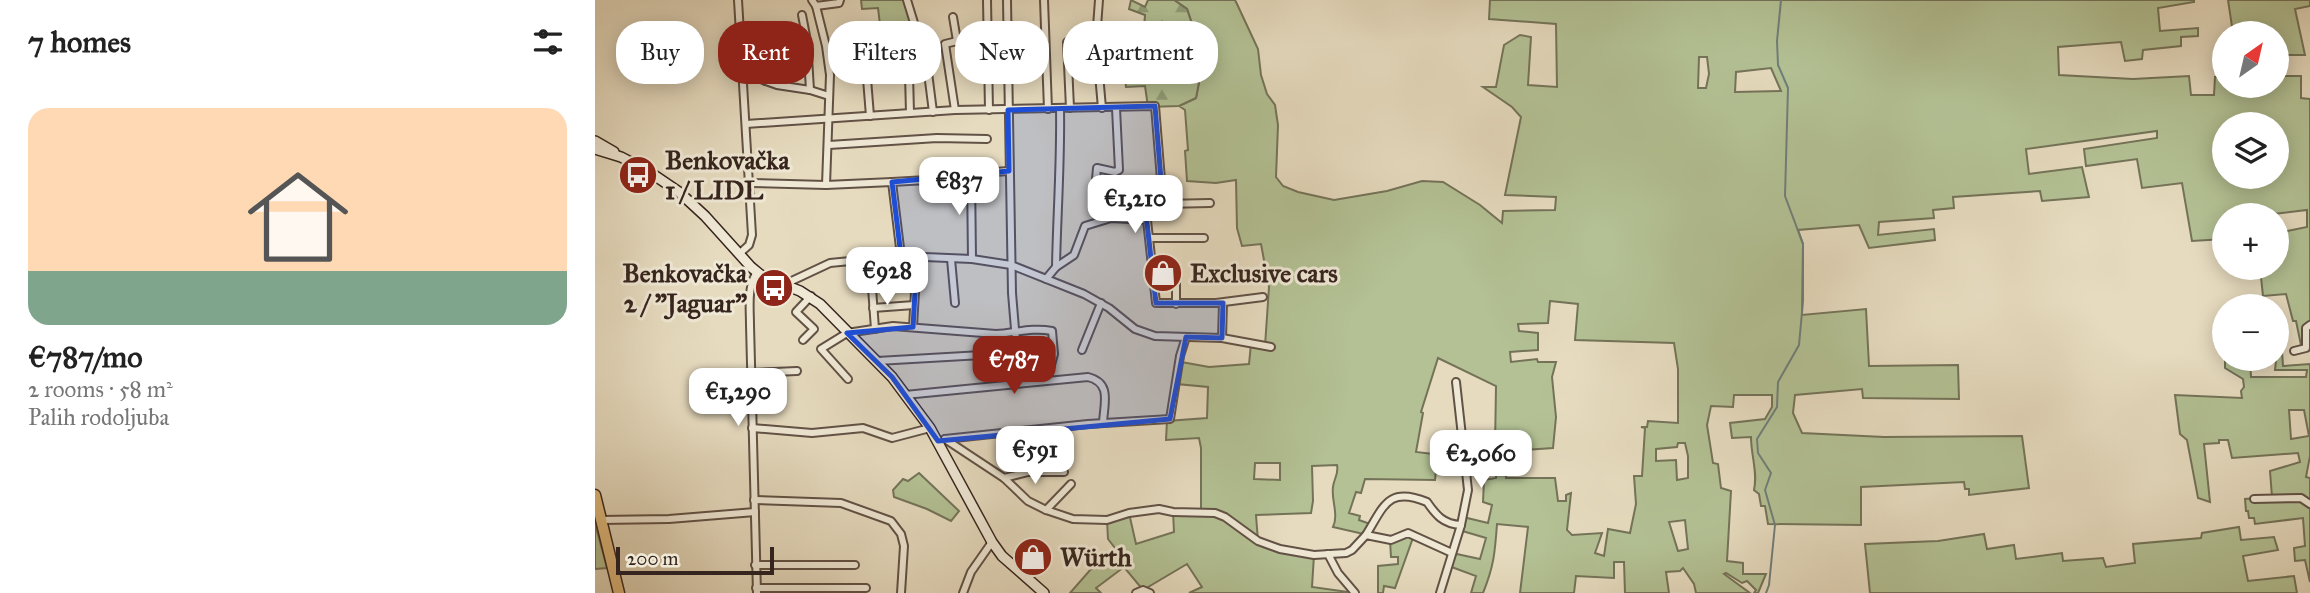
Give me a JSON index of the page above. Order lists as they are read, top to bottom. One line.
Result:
{"places":{"bus stop":["Benkovačka 1 / LIDL","Benkovačka 2 / \"Jaguar\""],"shop":["Exclusive cars","Würth"]},"scale_bar":"200 m","north":"top right","page":{"heading":"7 homes","map_buttons":["+","−"],"chip":["Buy","Rent","Filters","New","Apartment"],"list":[{"name":"€787/mo","note":"2 rooms · 58 m² · Palih rodoljuba"}],"price":["€837","€1,210","€928","€787","€1,290","€591","€2,060"],"scale":"200 m"}}
